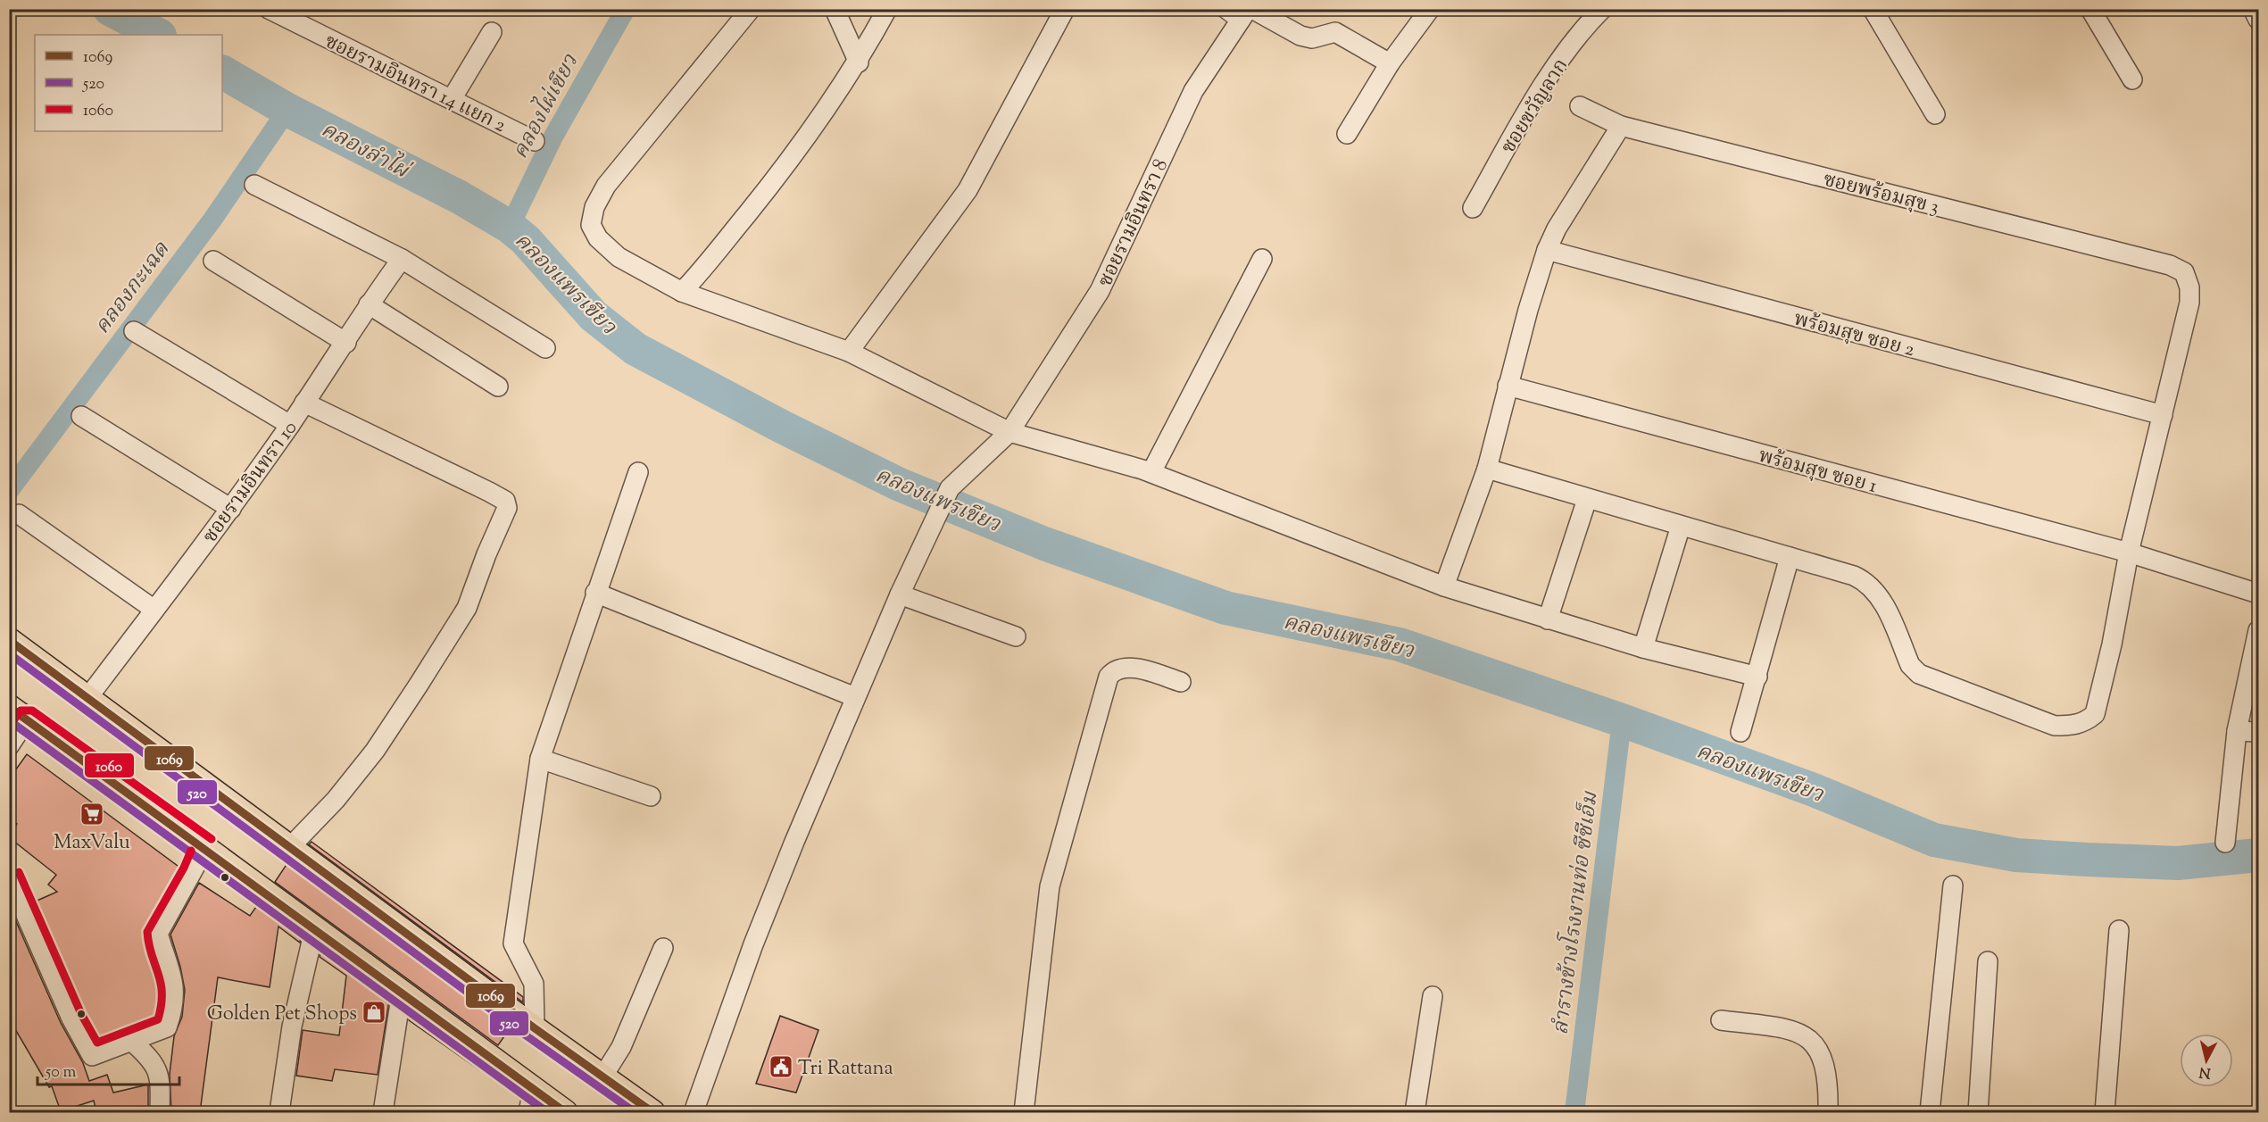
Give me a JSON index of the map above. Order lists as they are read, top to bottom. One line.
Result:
{"streets":{"street":["ซอยรามอินทรา 14 แยก 2","ซอยขวัญลาก","ซอยพร้อมสุข 3","ซอยรามอินทรา 8","พร้อมสุข ซอย 2","พร้อมสุข ซอย 1","ซอยรามอินทรา 10"]},"crossings":[["ซอยพร้อมสุข 3","พร้อมสุข ซอย 2"]],"water":["คลองไผ่เขียว","คลองลำไผ่","คลองแพรเขียว","คลองกะเฉด","ลำรางข้างโรงงานท่อ ซีซีเอ็ม"],"places":{"supermarket":["MaxValu"],"shop":["Golden Pet Shops"],"public building":["Tri Rattana"]},"lines":["transit line 1069","transit line 520","transit line 1060"],"legend":["1069","520","1060"],"scale_bar":"50 m","north":"bottom"}
